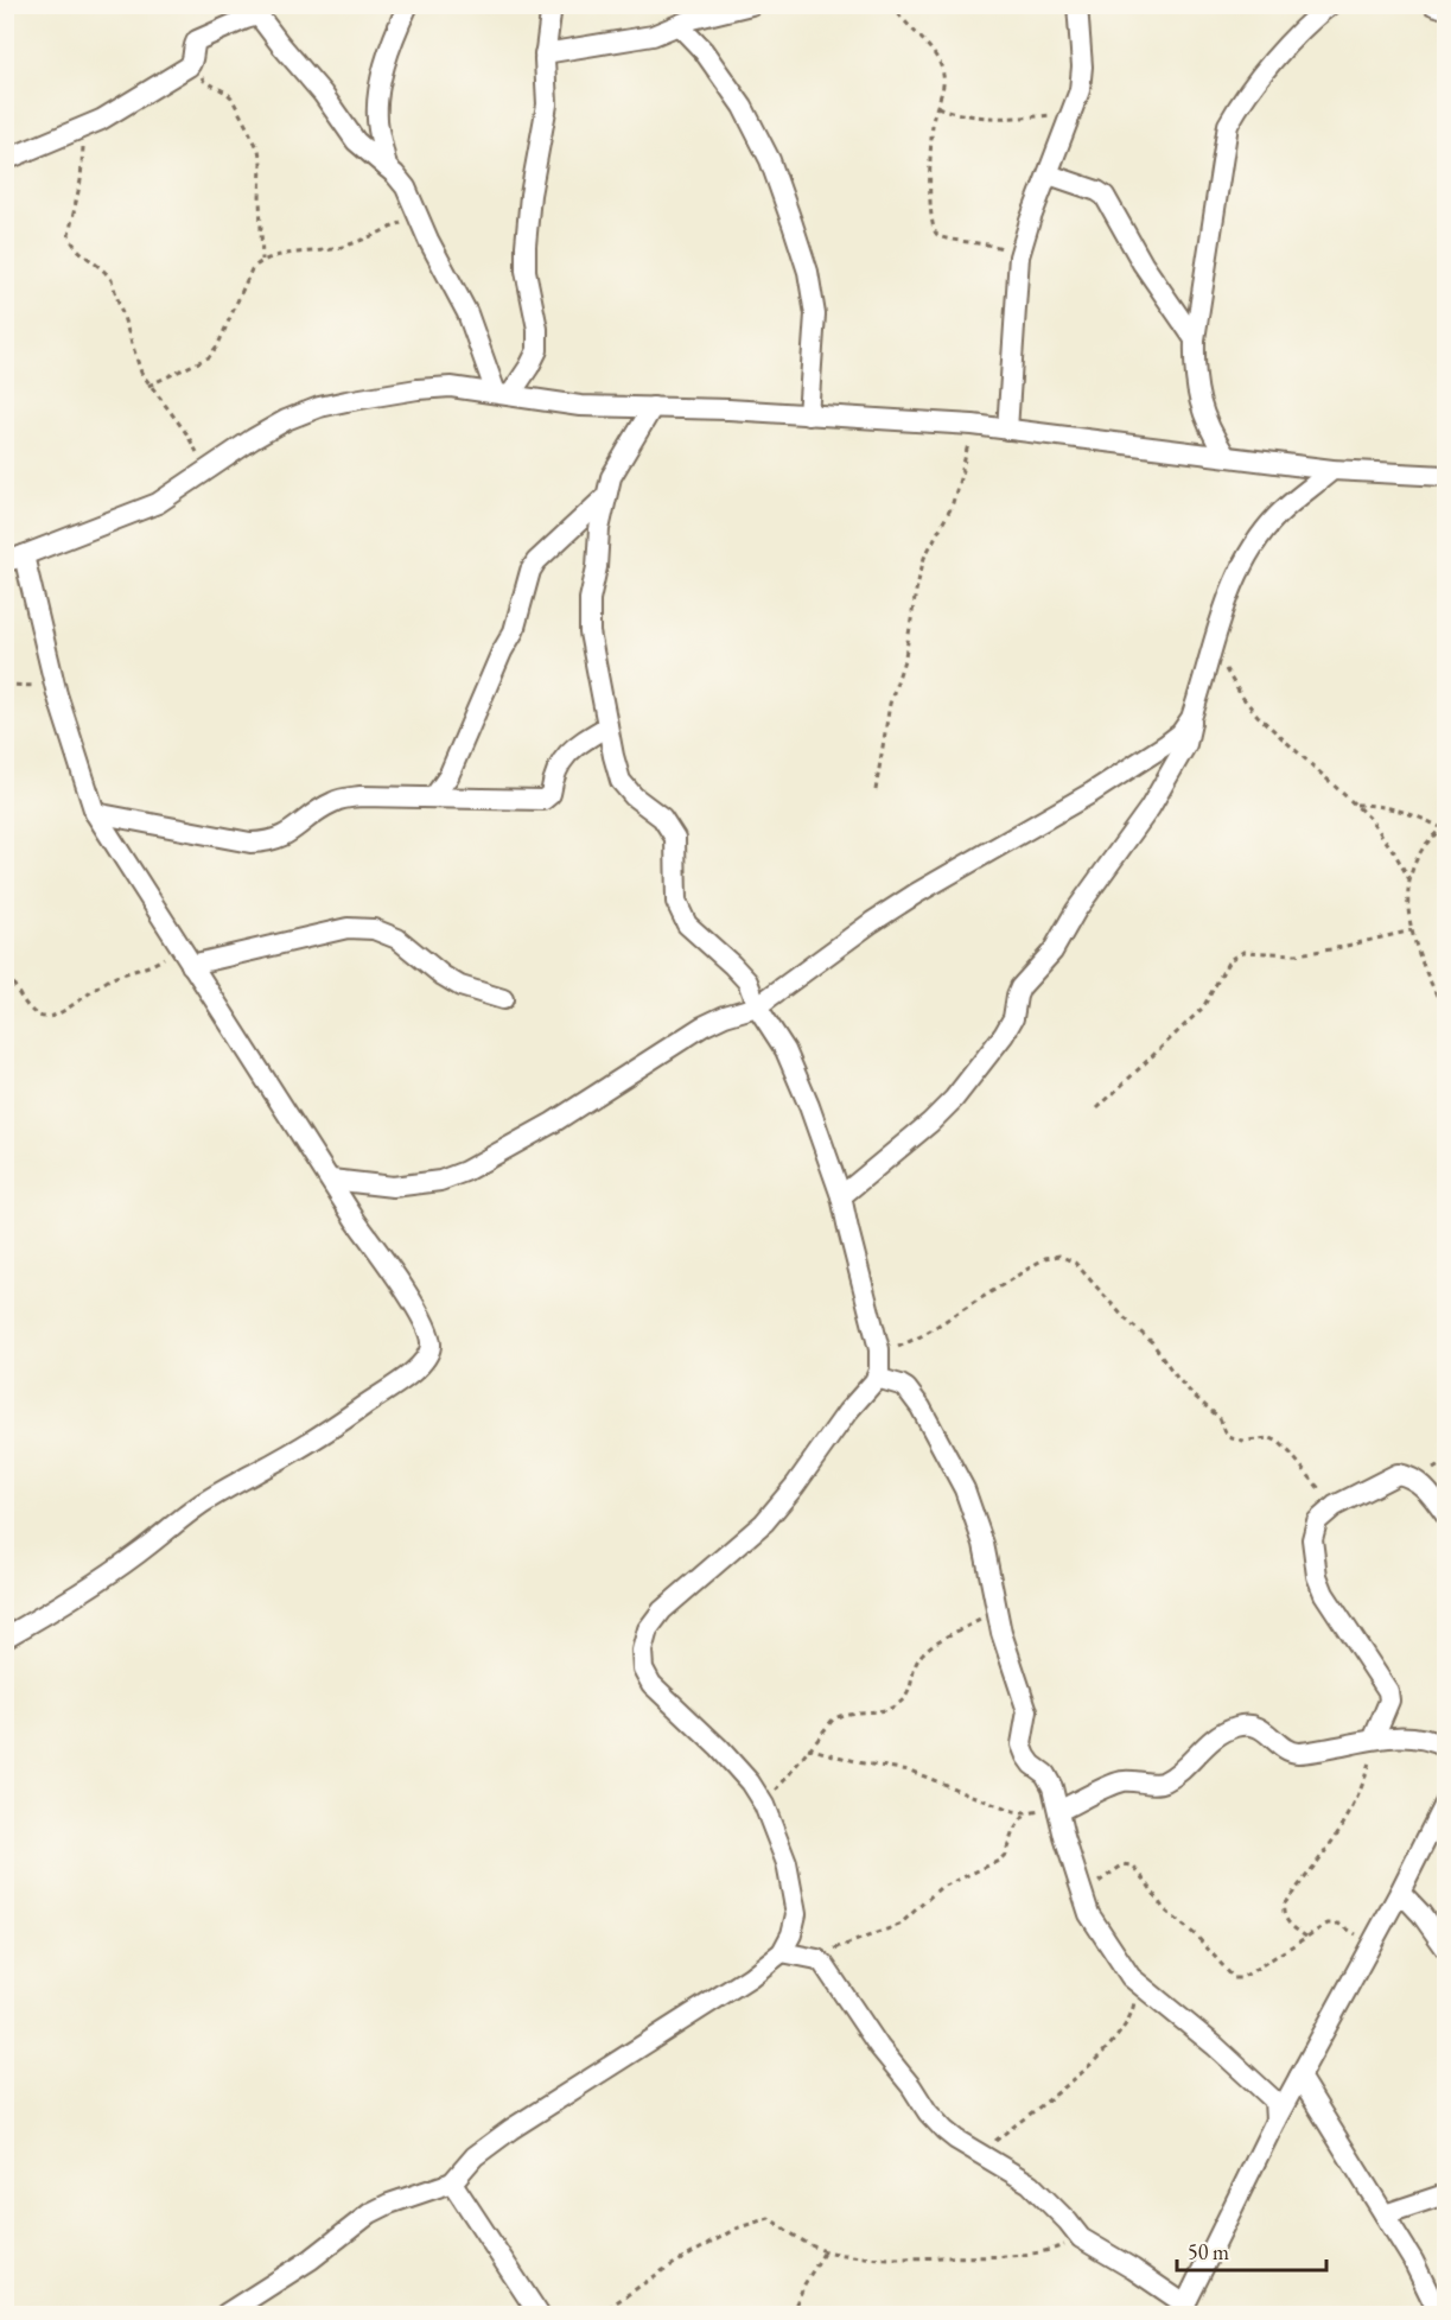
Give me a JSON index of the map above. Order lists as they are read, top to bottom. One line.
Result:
{"scale_bar":"50 m"}
